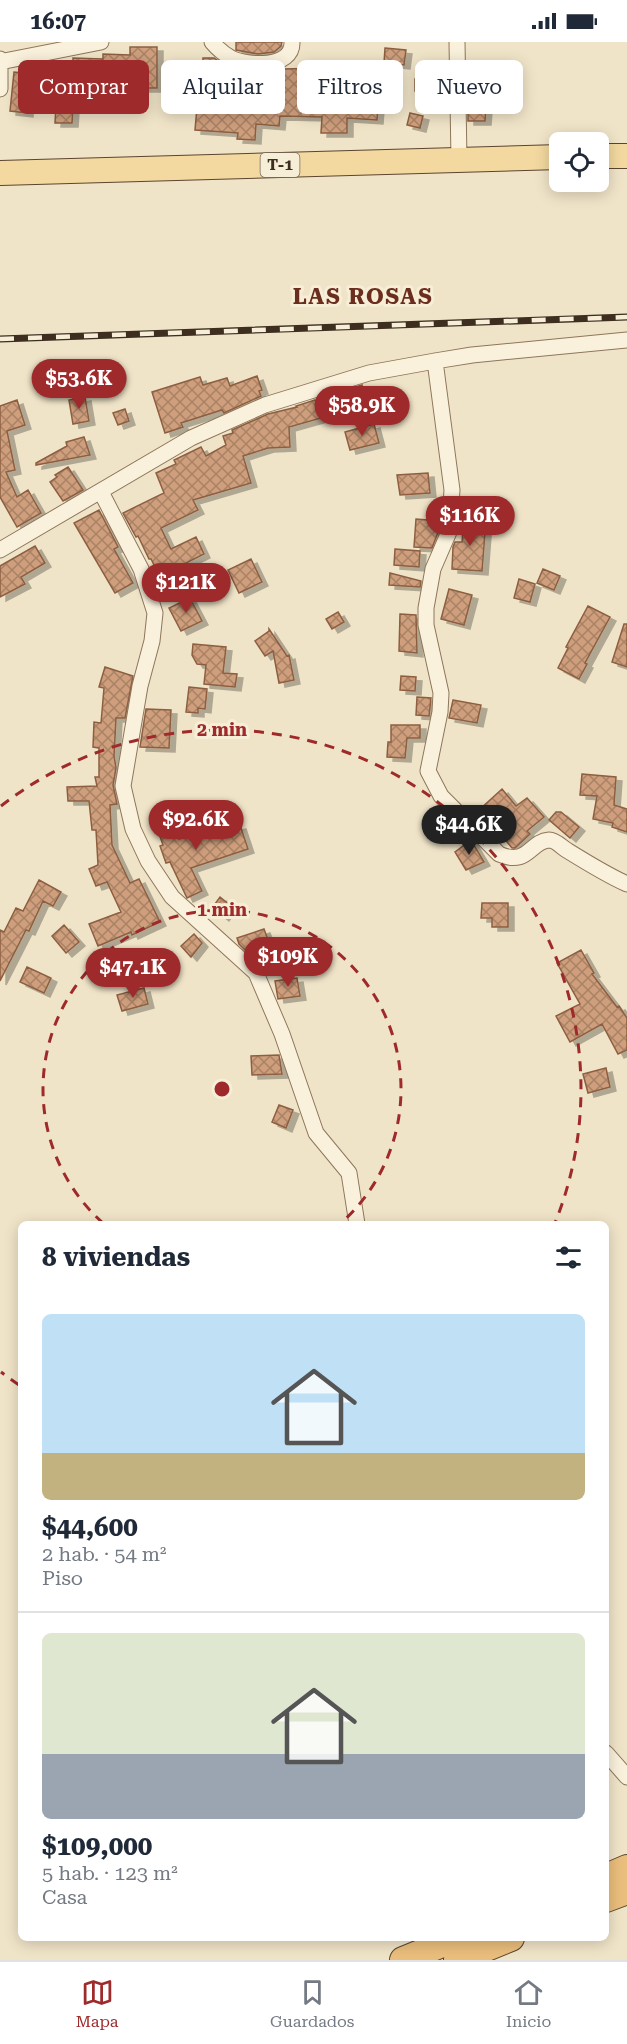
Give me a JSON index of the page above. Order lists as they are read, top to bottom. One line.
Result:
{"streets":{"main road":["T-1"]},"districts":["LAS ROSAS"],"page":{"status":"16:07","chip":["Comprar","Alquilar","Filtros","Nuevo"],"price":["$53.6K","$58.9K","$116K","$121K","$92.6K","$44.6K","$109K","$47.1K"],"heading":"8 viviendas","list":[{"name":"$44,600","note":"2 hab. · 54 m² · Piso"},{"name":"$109,000","note":"5 hab. · 123 m² · Casa"}],"tabs":["Mapa","Guardados","Inicio"]},"rings":["2 min","1 min"]}
